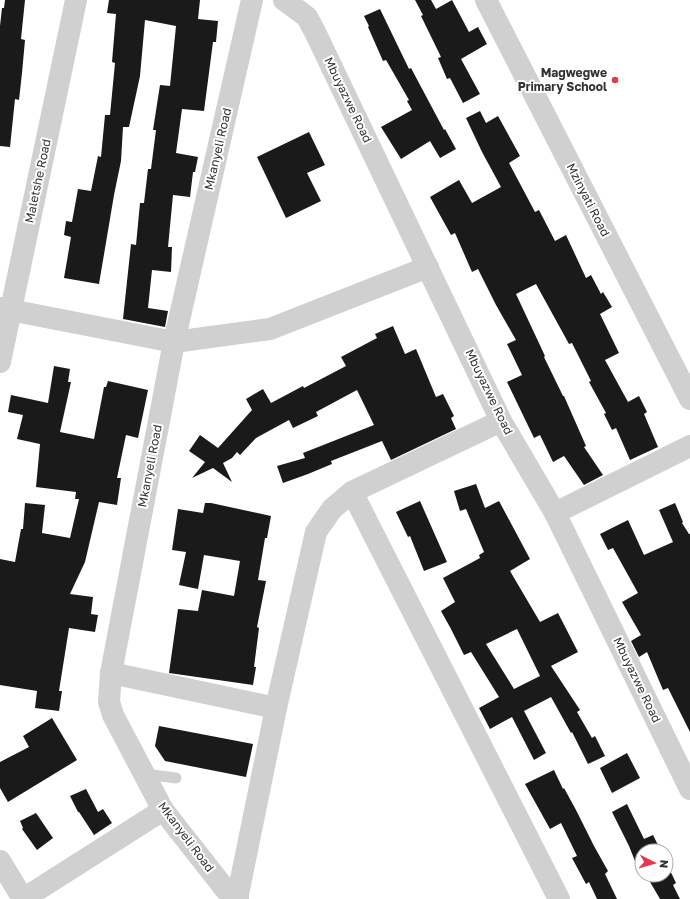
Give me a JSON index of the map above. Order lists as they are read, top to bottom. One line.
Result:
{"streets":{"street":["Mbuyazwe Road","Mkanyeli Road","Maletshe Road","Mzinyati Road"]},"places":["Magwegwe Primary School"],"north":"right"}
